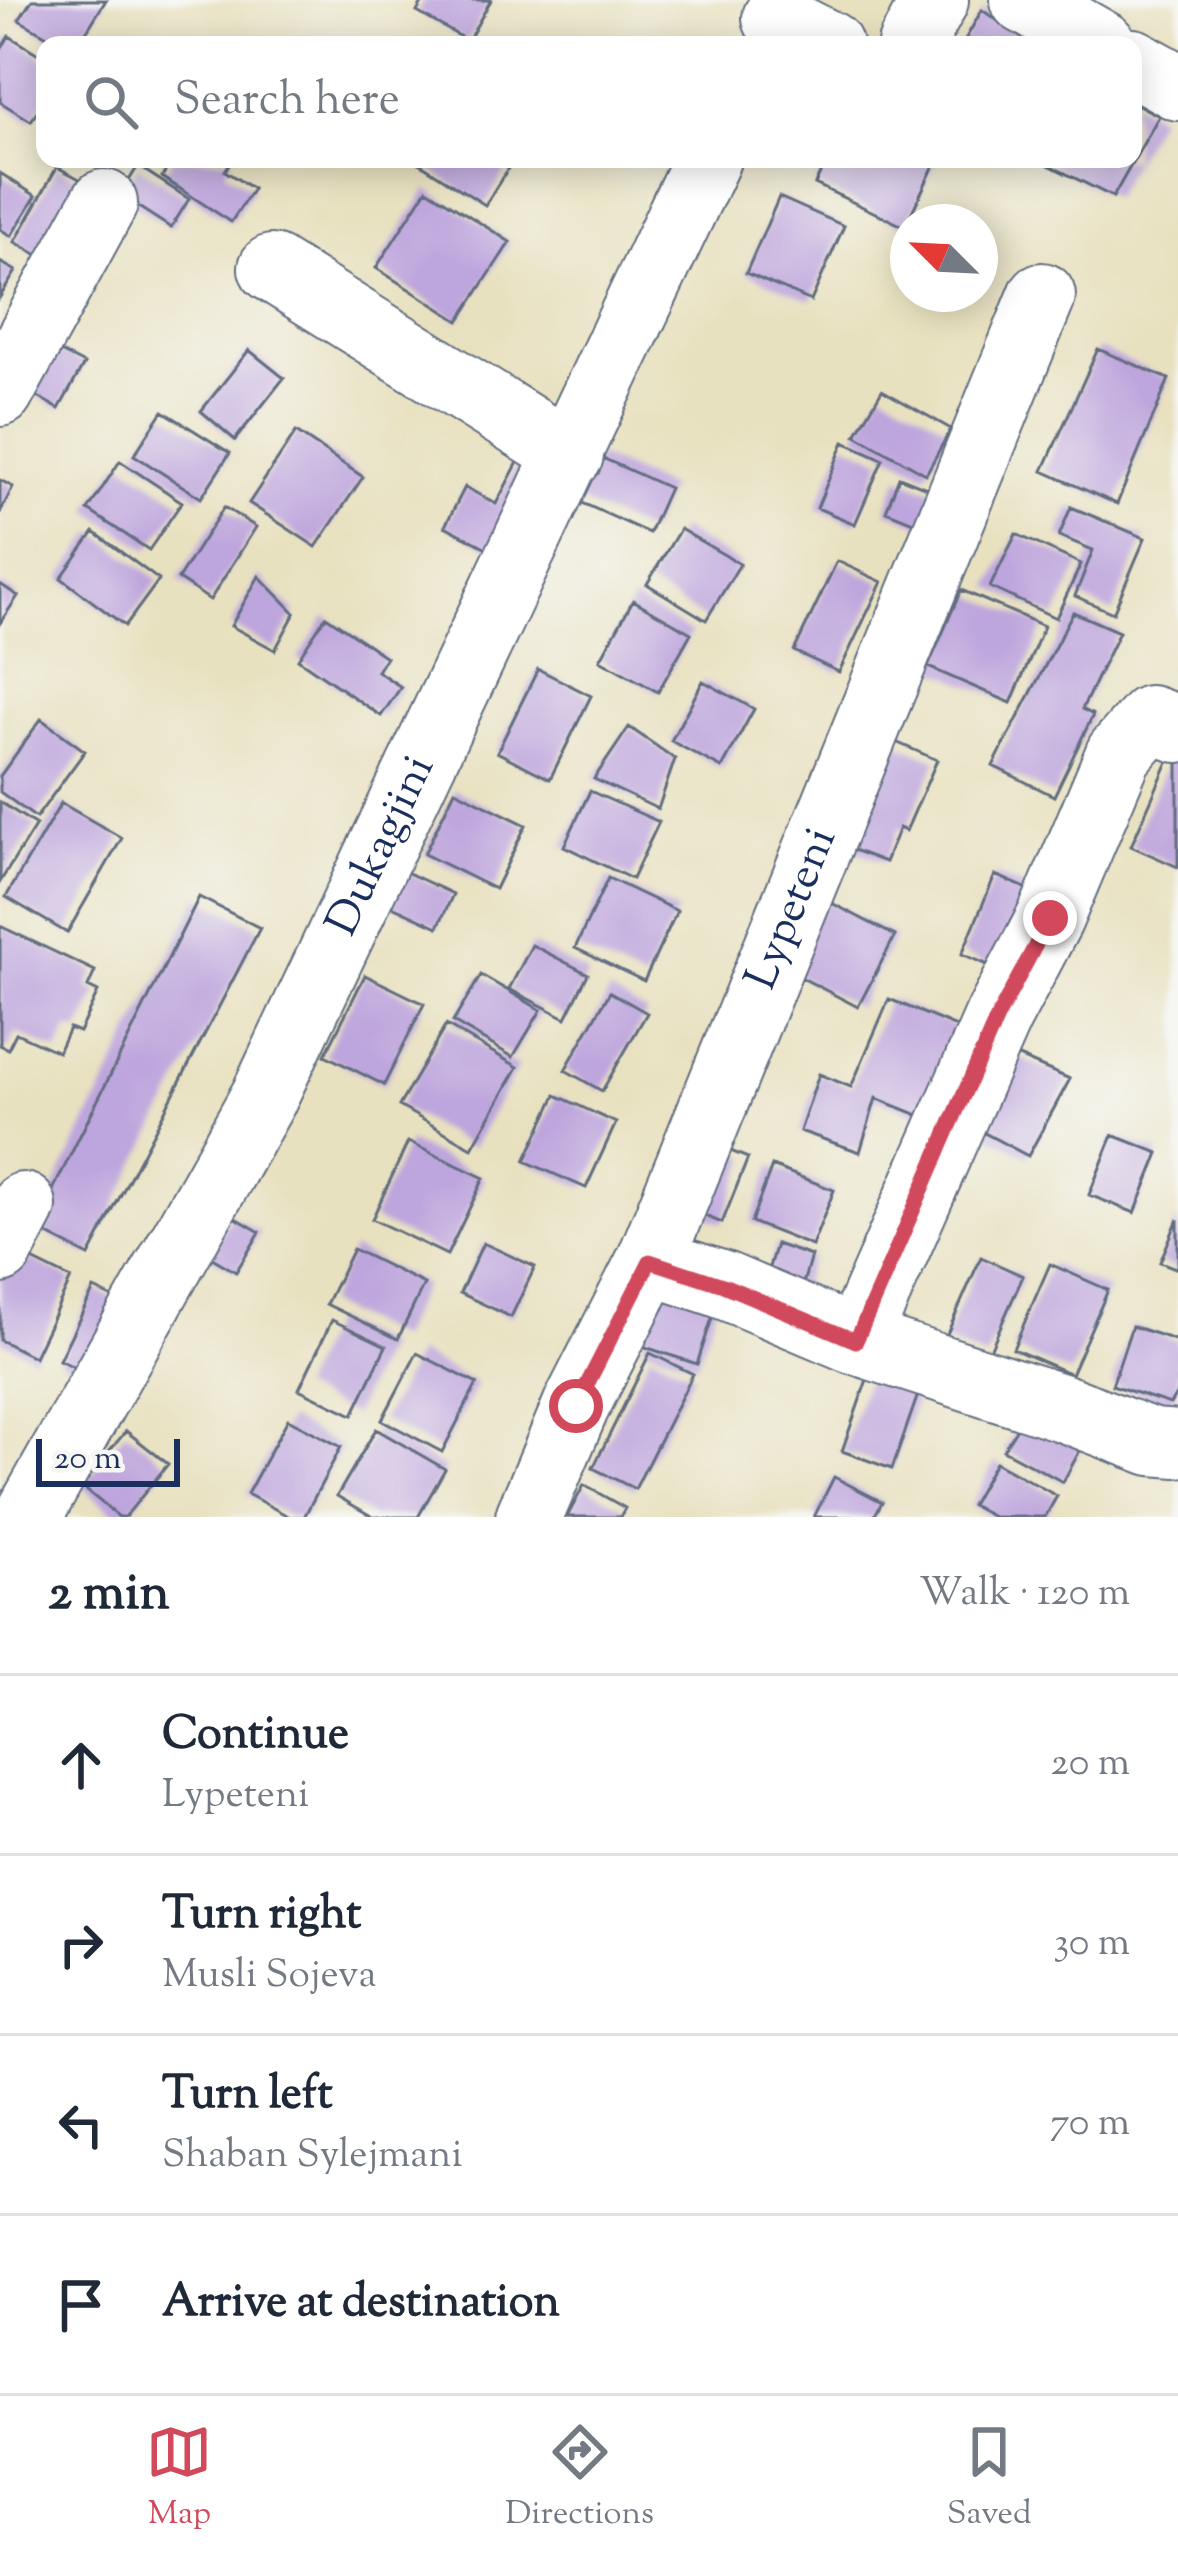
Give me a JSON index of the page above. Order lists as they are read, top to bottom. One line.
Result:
{"streets":{"street":["Dukagjini","Lypeteni"]},"scale_bar":"20 m","north":"top left","page":{"search":"Search here","scale":"20 m","heading":["2 min","Walk · 120 m"],"list":[["Continue","Lypeteni","20 m"],["Turn right","Musli Sojeva","30 m"],["Turn left","Shaban Sylejmani","70 m"],"Arrive at destination"],"nav":["Map","Directions","Saved"]}}
